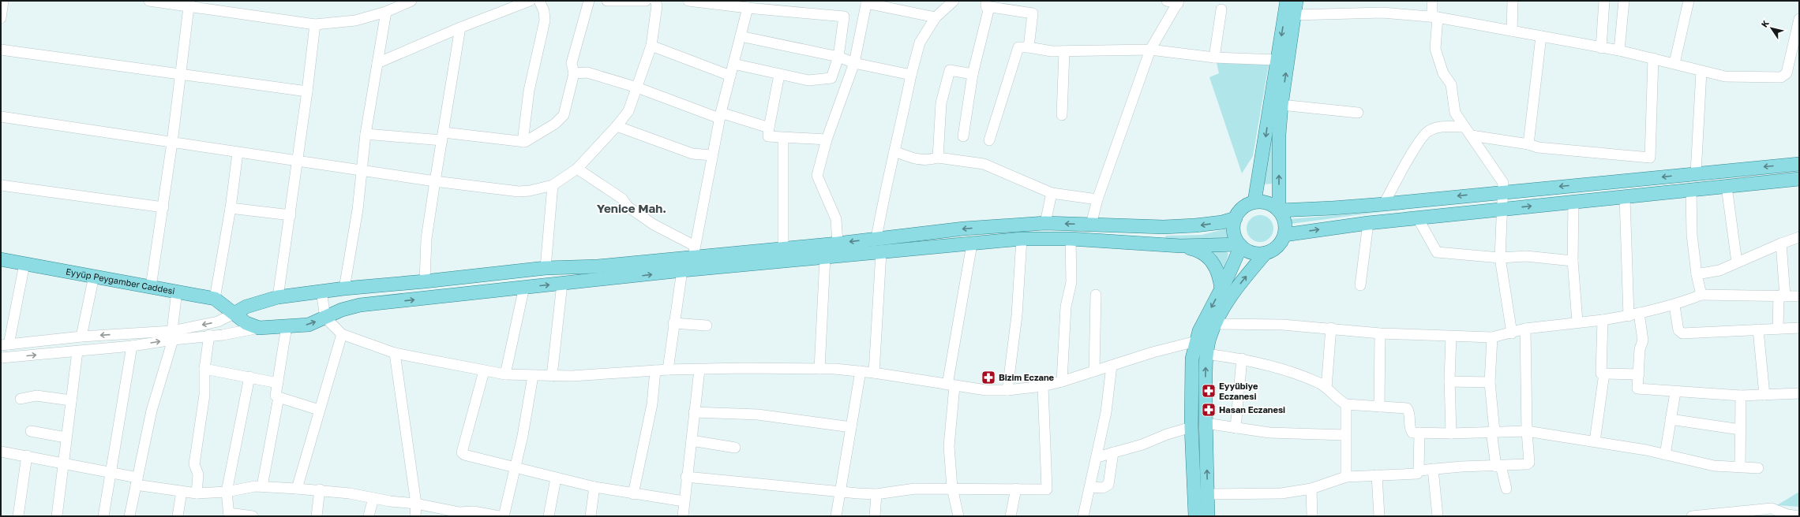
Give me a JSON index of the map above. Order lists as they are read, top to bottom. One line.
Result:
{"streets":{"main road":["Eyyüp Peygamber Caddesi"]},"districts":["Yenice Mah."],"places":{"pharmacy":["Bizim Eczane","Eyyübiye Eczanesi","Hasan Eczanesi"]},"north":"top left"}
